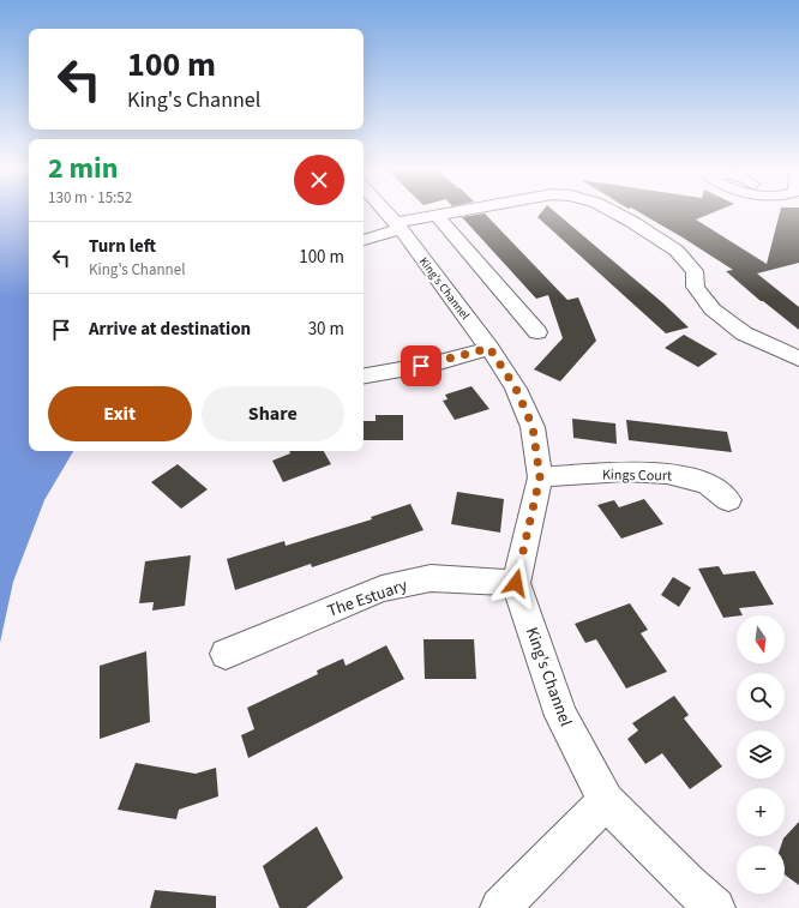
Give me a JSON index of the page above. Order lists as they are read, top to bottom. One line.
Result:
{"streets":{"street":["King's Channel","Kings Court","The Estuary"]},"crossings":[["King's Channel","Kings Court"],["King's Channel","The Estuary"]],"north":"bottom","page":{"turn":["100 m","King's Channel"],"heading":["2 min","130 m · 15:52"],"list":[{"name":"Turn left","note":"King's Channel","value":"100 m"},{"name":"Arrive at destination","value":"30 m"}],"buttons":["Exit","Share"],"map_buttons":["+","−"]}}
